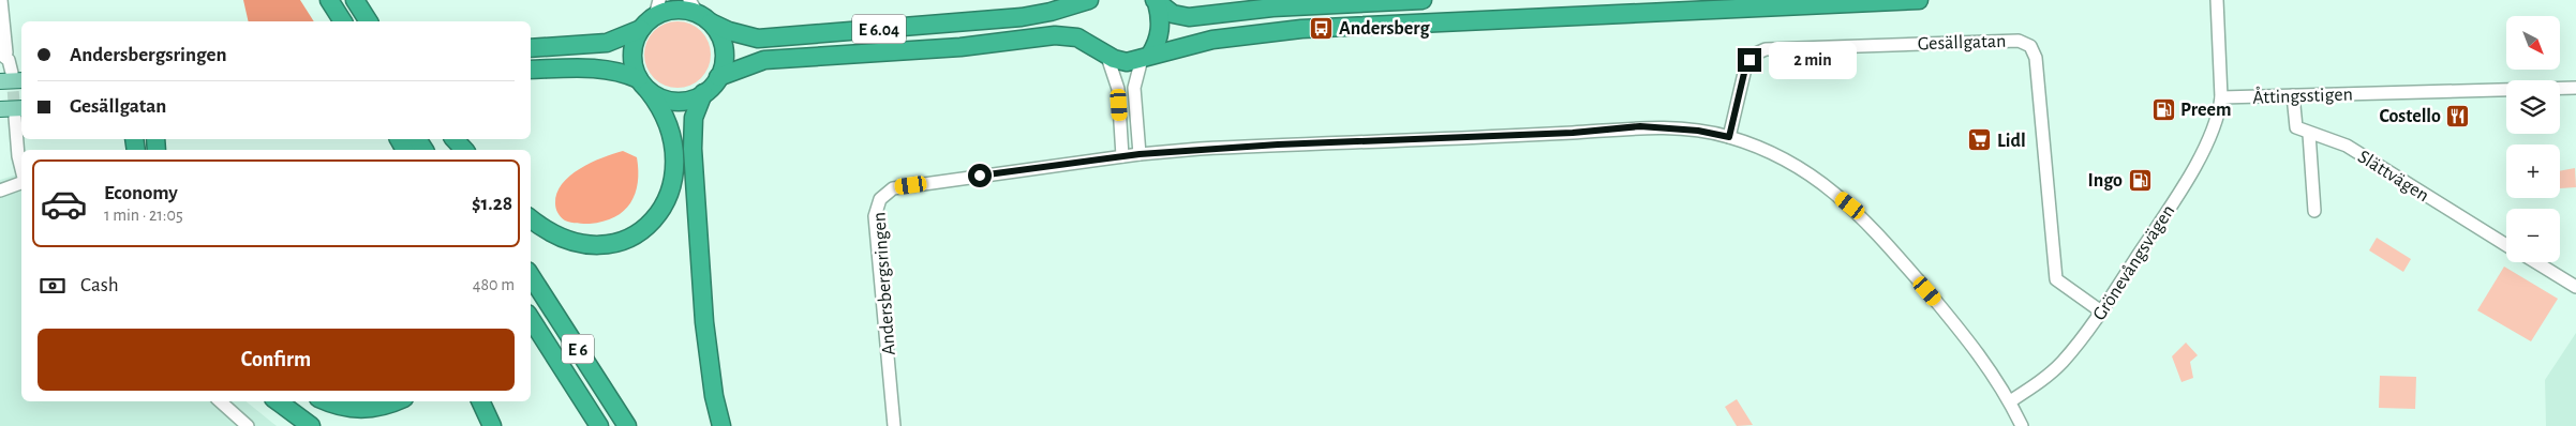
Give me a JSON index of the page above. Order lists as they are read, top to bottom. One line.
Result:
{"streets":{"highway":["E 6.04","E 6"],"street":["Gesällgatan","Åttingsstigen","Slättvägen","Grönevångsvägen","Andersbergsringen"]},"crossings":[["Gesällgatan","Grönevångsvägen"],["Gesällgatan","Andersbergsringen"],["Åttingsstigen","Grönevångsvägen"],["Grönevångsvägen","Andersbergsringen"]],"places":{"bus stop":["Andersberg"],"fuel station":["Preem","Ingo"],"restaurant":["Costello"],"supermarket":["Lidl"]},"north":"bottom right","page":{"map_buttons":["+","−"],"banner":["Andersbergsringen","Gesällgatan"],"bubble":"2 min","list":[{"name":"Economy","note":"1 min · 21:05","value":"$1.28"}],"pay":["Cash","480 m"],"buttons":"Confirm"}}
